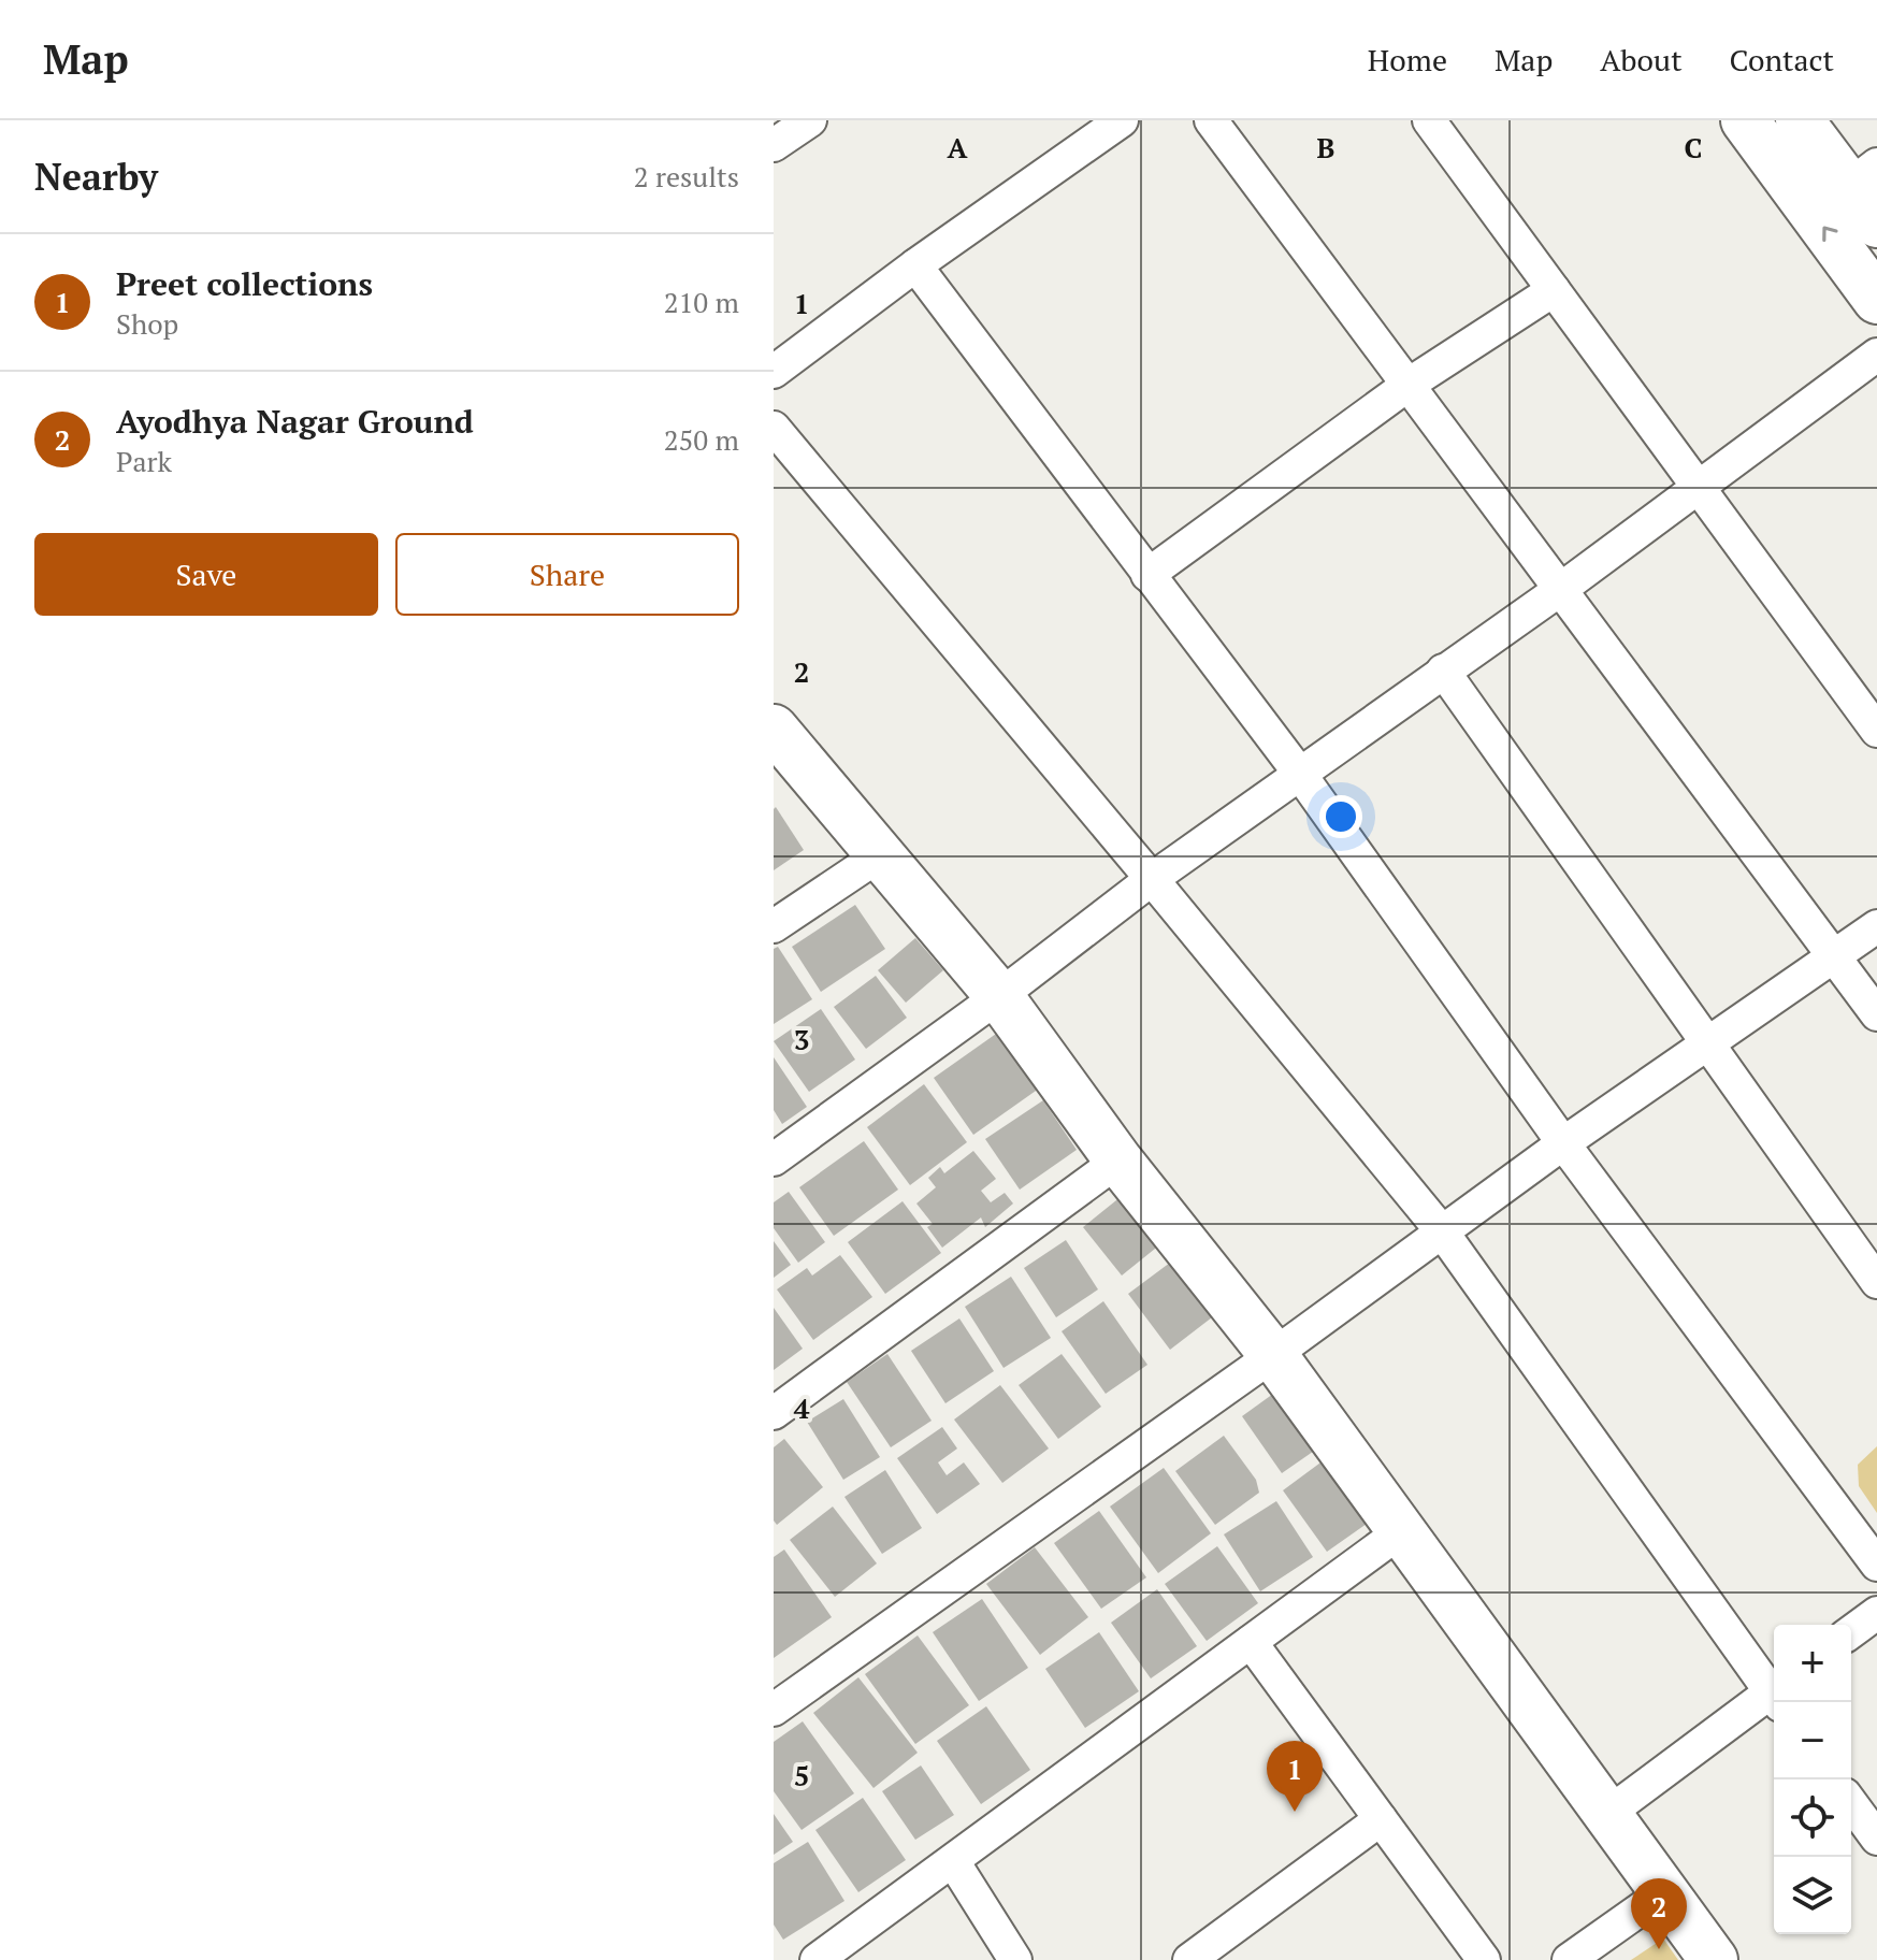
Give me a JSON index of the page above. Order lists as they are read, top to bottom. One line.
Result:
{"page":{"header":"Map","nav":["Home","Map","About","Contact"],"heading":["Nearby","2 results"],"list":[{"mark":"1","name":"Preet collections","note":"Shop","value":"210 m"},{"mark":"2","name":"Ayodhya Nagar Ground","note":"Park","value":"250 m"}],"buttons":["Save","Share"],"map_buttons":["+","−"],"pins":["1","2"]},"grid":{"columns":["A","B","C"],"rows":["1","2","3","4","5"]}}
